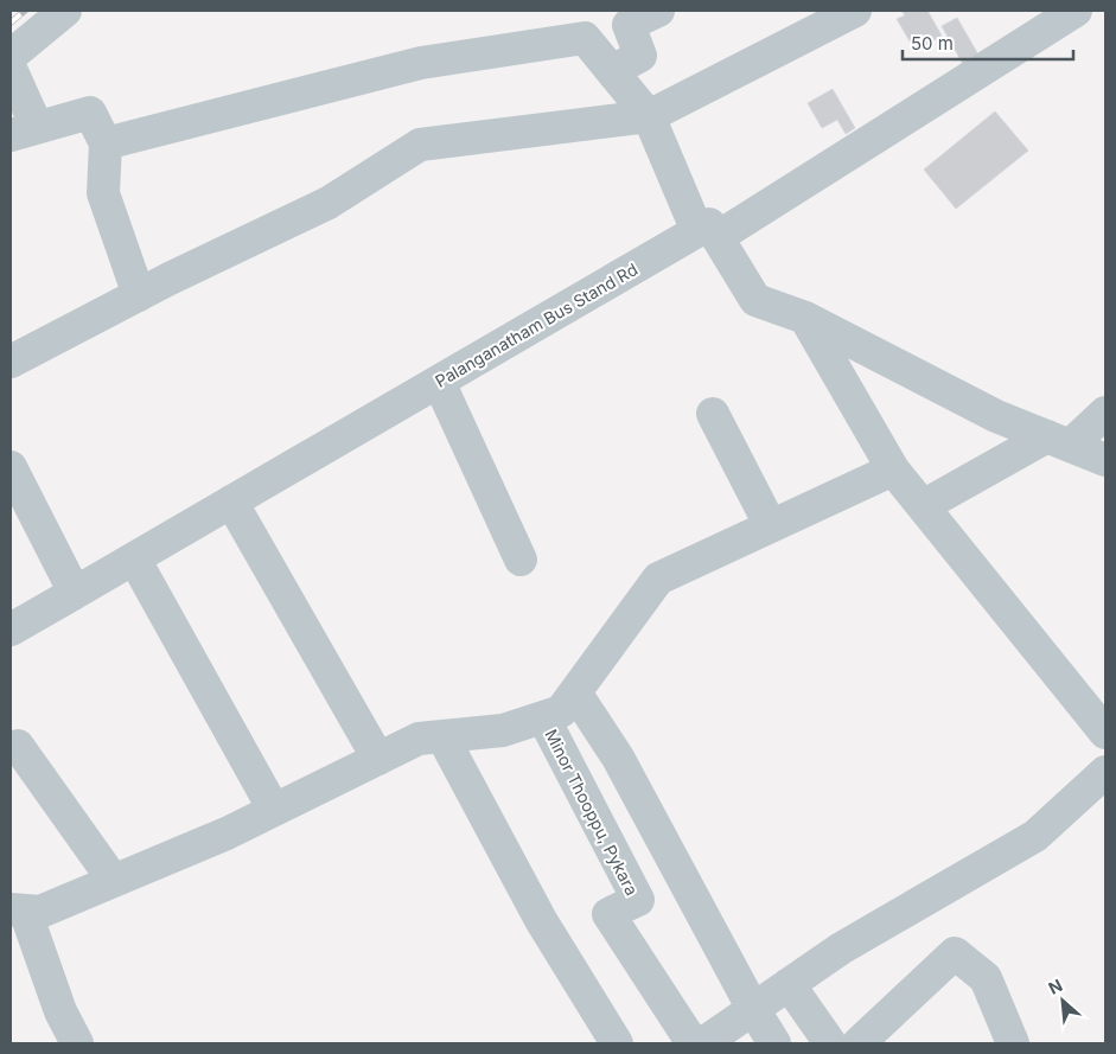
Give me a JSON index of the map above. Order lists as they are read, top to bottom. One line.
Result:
{"streets":{"street":["Palanganatham Bus Stand Rd","Minor Thooppu, Pykara"]},"scale_bar":"50 m","north":"top left"}
